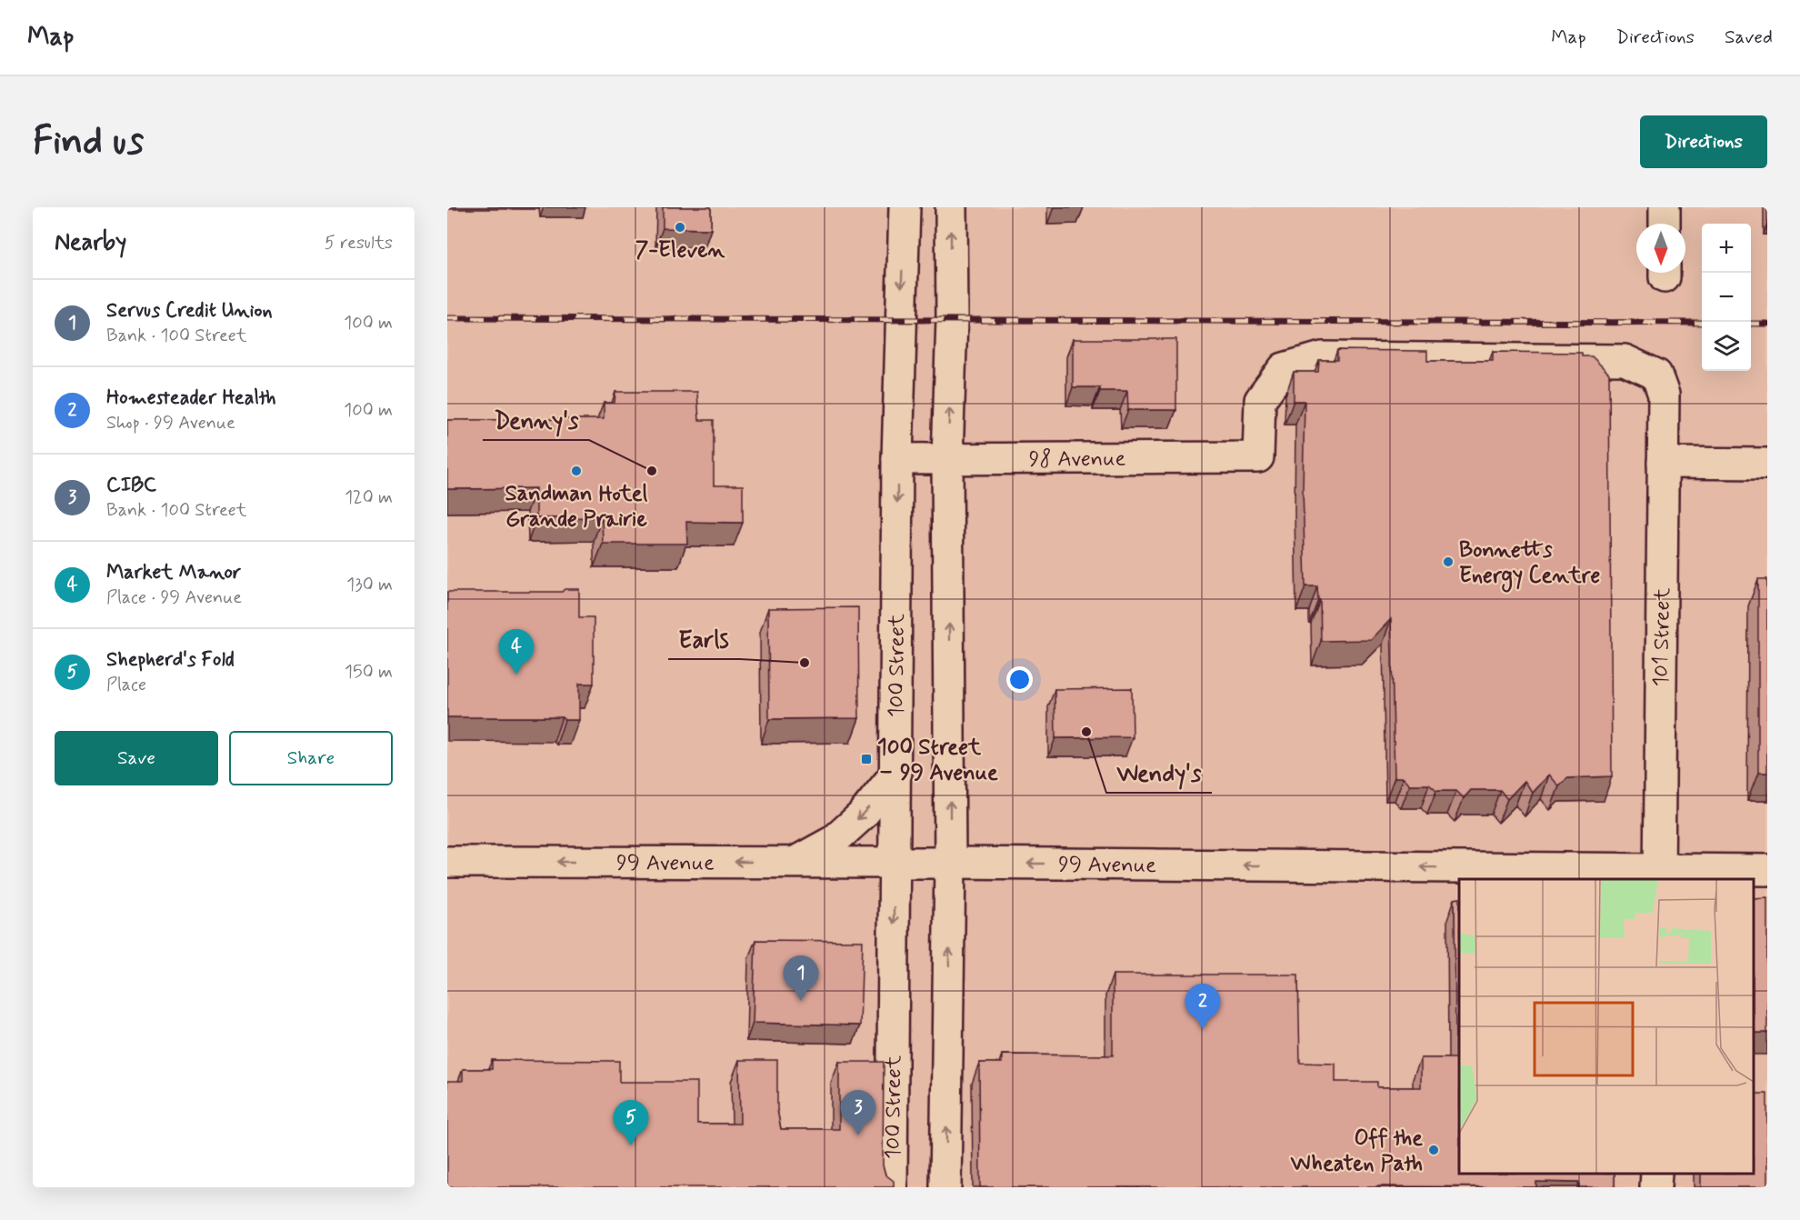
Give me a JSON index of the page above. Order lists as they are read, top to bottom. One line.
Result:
{"streets":{"main road":["98 Avenue","101 Street","100 Street","99 Avenue"]},"crossings":[["98 Avenue","101 Street"],["98 Avenue","100 Street"],["101 Street","99 Avenue"],["100 Street","99 Avenue"]],"one_way":["99 Avenue"],"places":{"other":["7-Eleven","Sandman Hotel Grande Prairie","Denny's","Bonnetts Energy Centre","Earls","Wendy's","Off the Wheaten Path"],"transit":["100 Street – 99 Avenue"]},"north":"bottom","page":{"header":"Map","nav":["Map","Directions","Saved"],"buttons":["Directions",["Save","Share"]],"title":"Find us","heading":["Nearby","5 results"],"map_buttons":["+","−"],"list":[{"mark":"1","name":"Servus Credit Union","note":"Bank · 100 Street","value":"100 m"},{"mark":"2","name":"Homesteader Health","note":"Shop · 99 Avenue","value":"100 m"},{"mark":"3","name":"CIBC","note":"Bank · 100 Street","value":"120 m"},{"mark":"4","name":"Market Manor","note":"Place · 99 Avenue","value":"130 m"},{"mark":"5","name":"Shepherd's Fold","note":"Place","value":"150 m"}],"pins":["4","1","2","3","5"]}}
